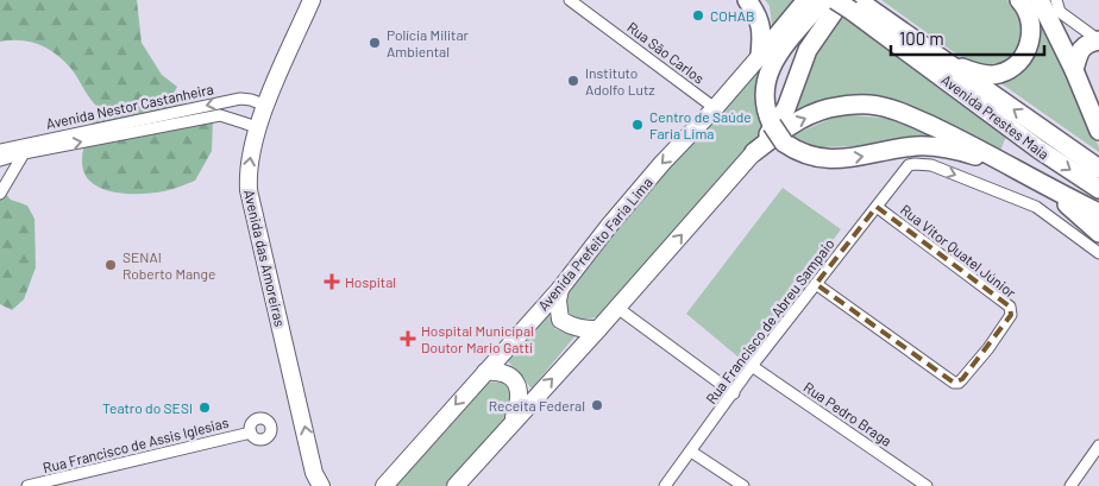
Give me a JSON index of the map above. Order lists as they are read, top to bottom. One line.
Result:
{"streets":{"highway":["Avenida Prestes Maia"],"main road":["Avenida Prefeito Faria Lima","Avenida das Amoreiras"],"street":["Rua São Carlos","Avenida Nestor Castanheira","Rua Vitor Quatel Júnior","Rua Francisco de Abreu Sampaio","Rua Pedro Braga","Rua Francisco de Assis Iglesias"]},"crossings":[["Rua São Carlos","Avenida Prefeito Faria Lima"],["Avenida Nestor Castanheira","Avenida das Amoreiras"],["Rua Vitor Quatel Júnior","Rua Francisco de Abreu Sampaio"],["Rua Francisco de Abreu Sampaio","Rua Pedro Braga"]],"one_way":["Avenida das Amoreiras","Rua Francisco de Abreu Sampaio"],"places":{"other":["COHAB","Polícia Militar Ambiental","Instituto Adolfo Lutz","Centro de Saúde Faria Lima","SENAI Roberto Mange","Receita Federal","Teatro do SESI"],"health":["Hospital","Hospital Municipal Doutor Mario Gatti"]},"scale_bar":"100 m"}
